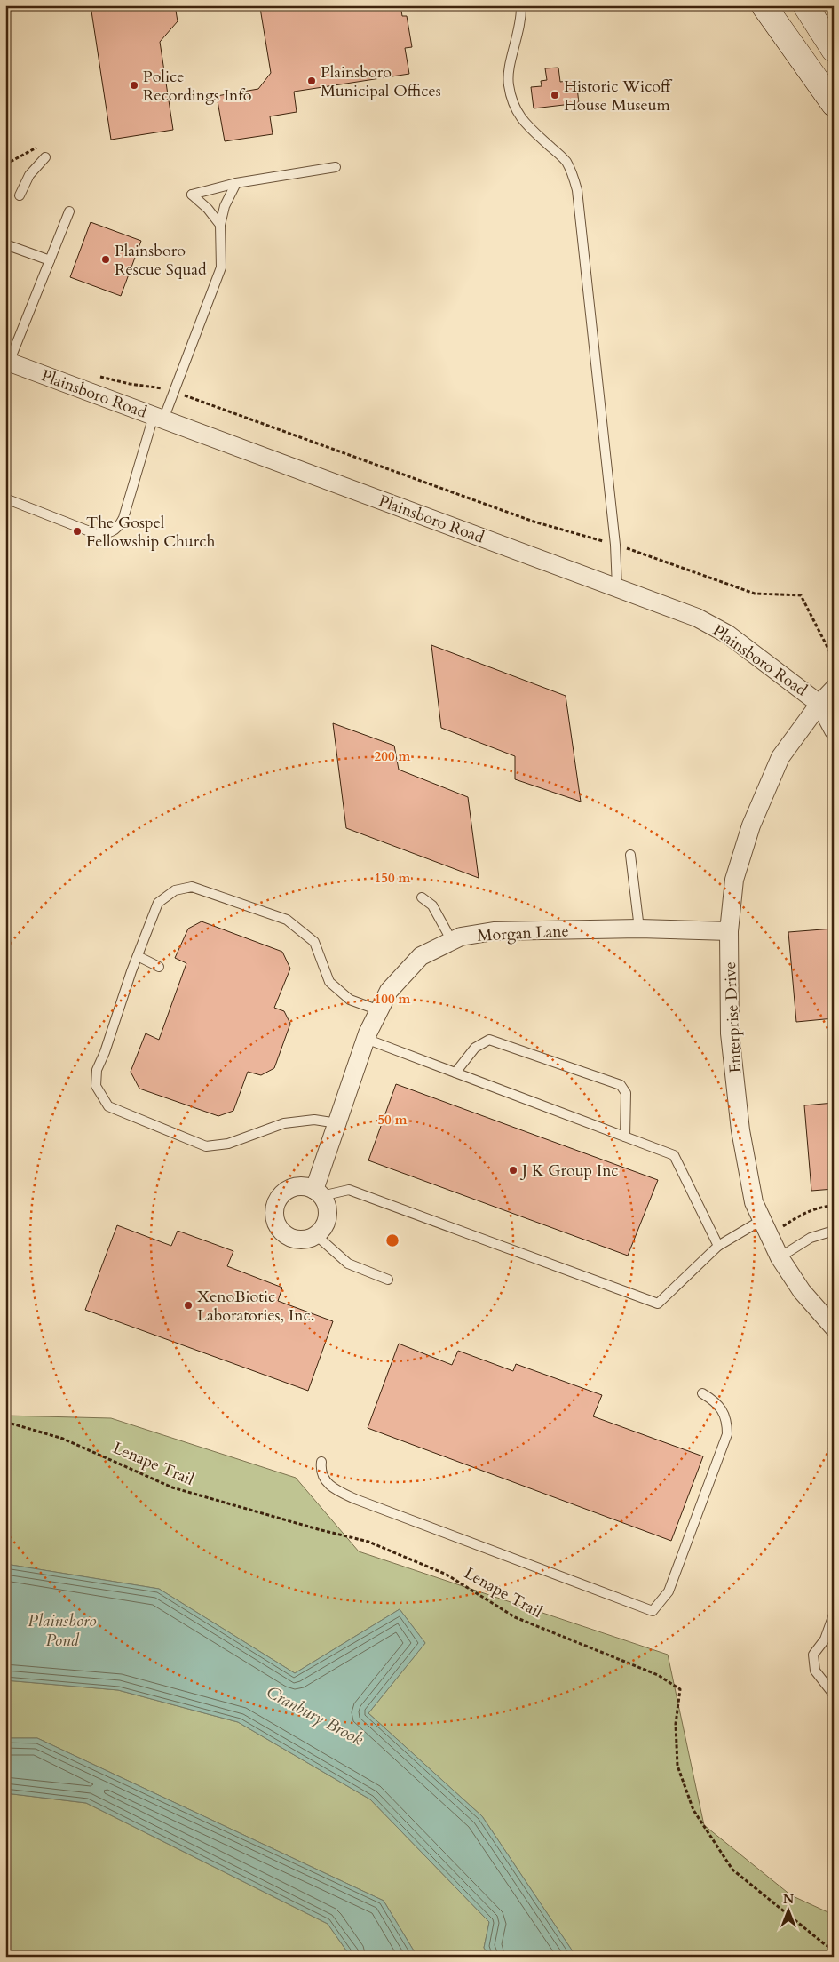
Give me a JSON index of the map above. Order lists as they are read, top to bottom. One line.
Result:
{"streets":{"street":["Plainsboro Road","Morgan Lane","Enterprise Drive"],"path":["Lenape Trail"]},"crossings":[["Plainsboro Road","Enterprise Drive"],["Morgan Lane","Enterprise Drive"]],"water":["Plainsboro Pond","Cranbury Brook"],"places":["Plainsboro Municipal Offices","Police Recordings Info","Historic Wicoff House Museum","Plainsboro Rescue Squad","The Gospel Fellowship Church","J K Group Inc","XenoBiotic Laboratories, Inc."],"north":"top","rings":["200 m","150 m","100 m","50 m"]}
